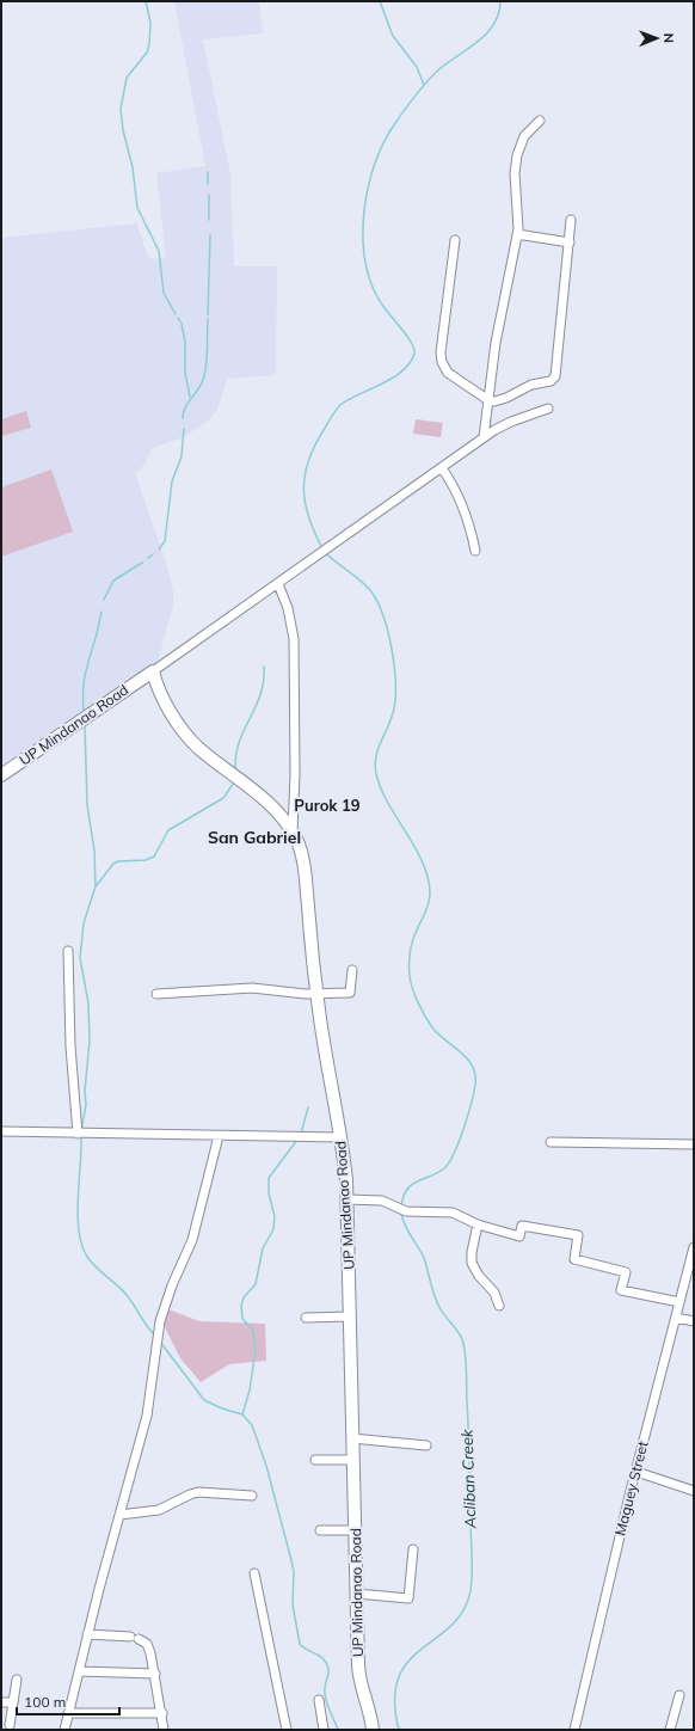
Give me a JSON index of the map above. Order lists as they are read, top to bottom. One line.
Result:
{"streets":{"street":["UP Mindanao Road","Maguey Street"]},"districts":["Purok 19","San Gabriel"],"water":["Acliban Creek"],"scale_bar":"100 m","north":"right"}
